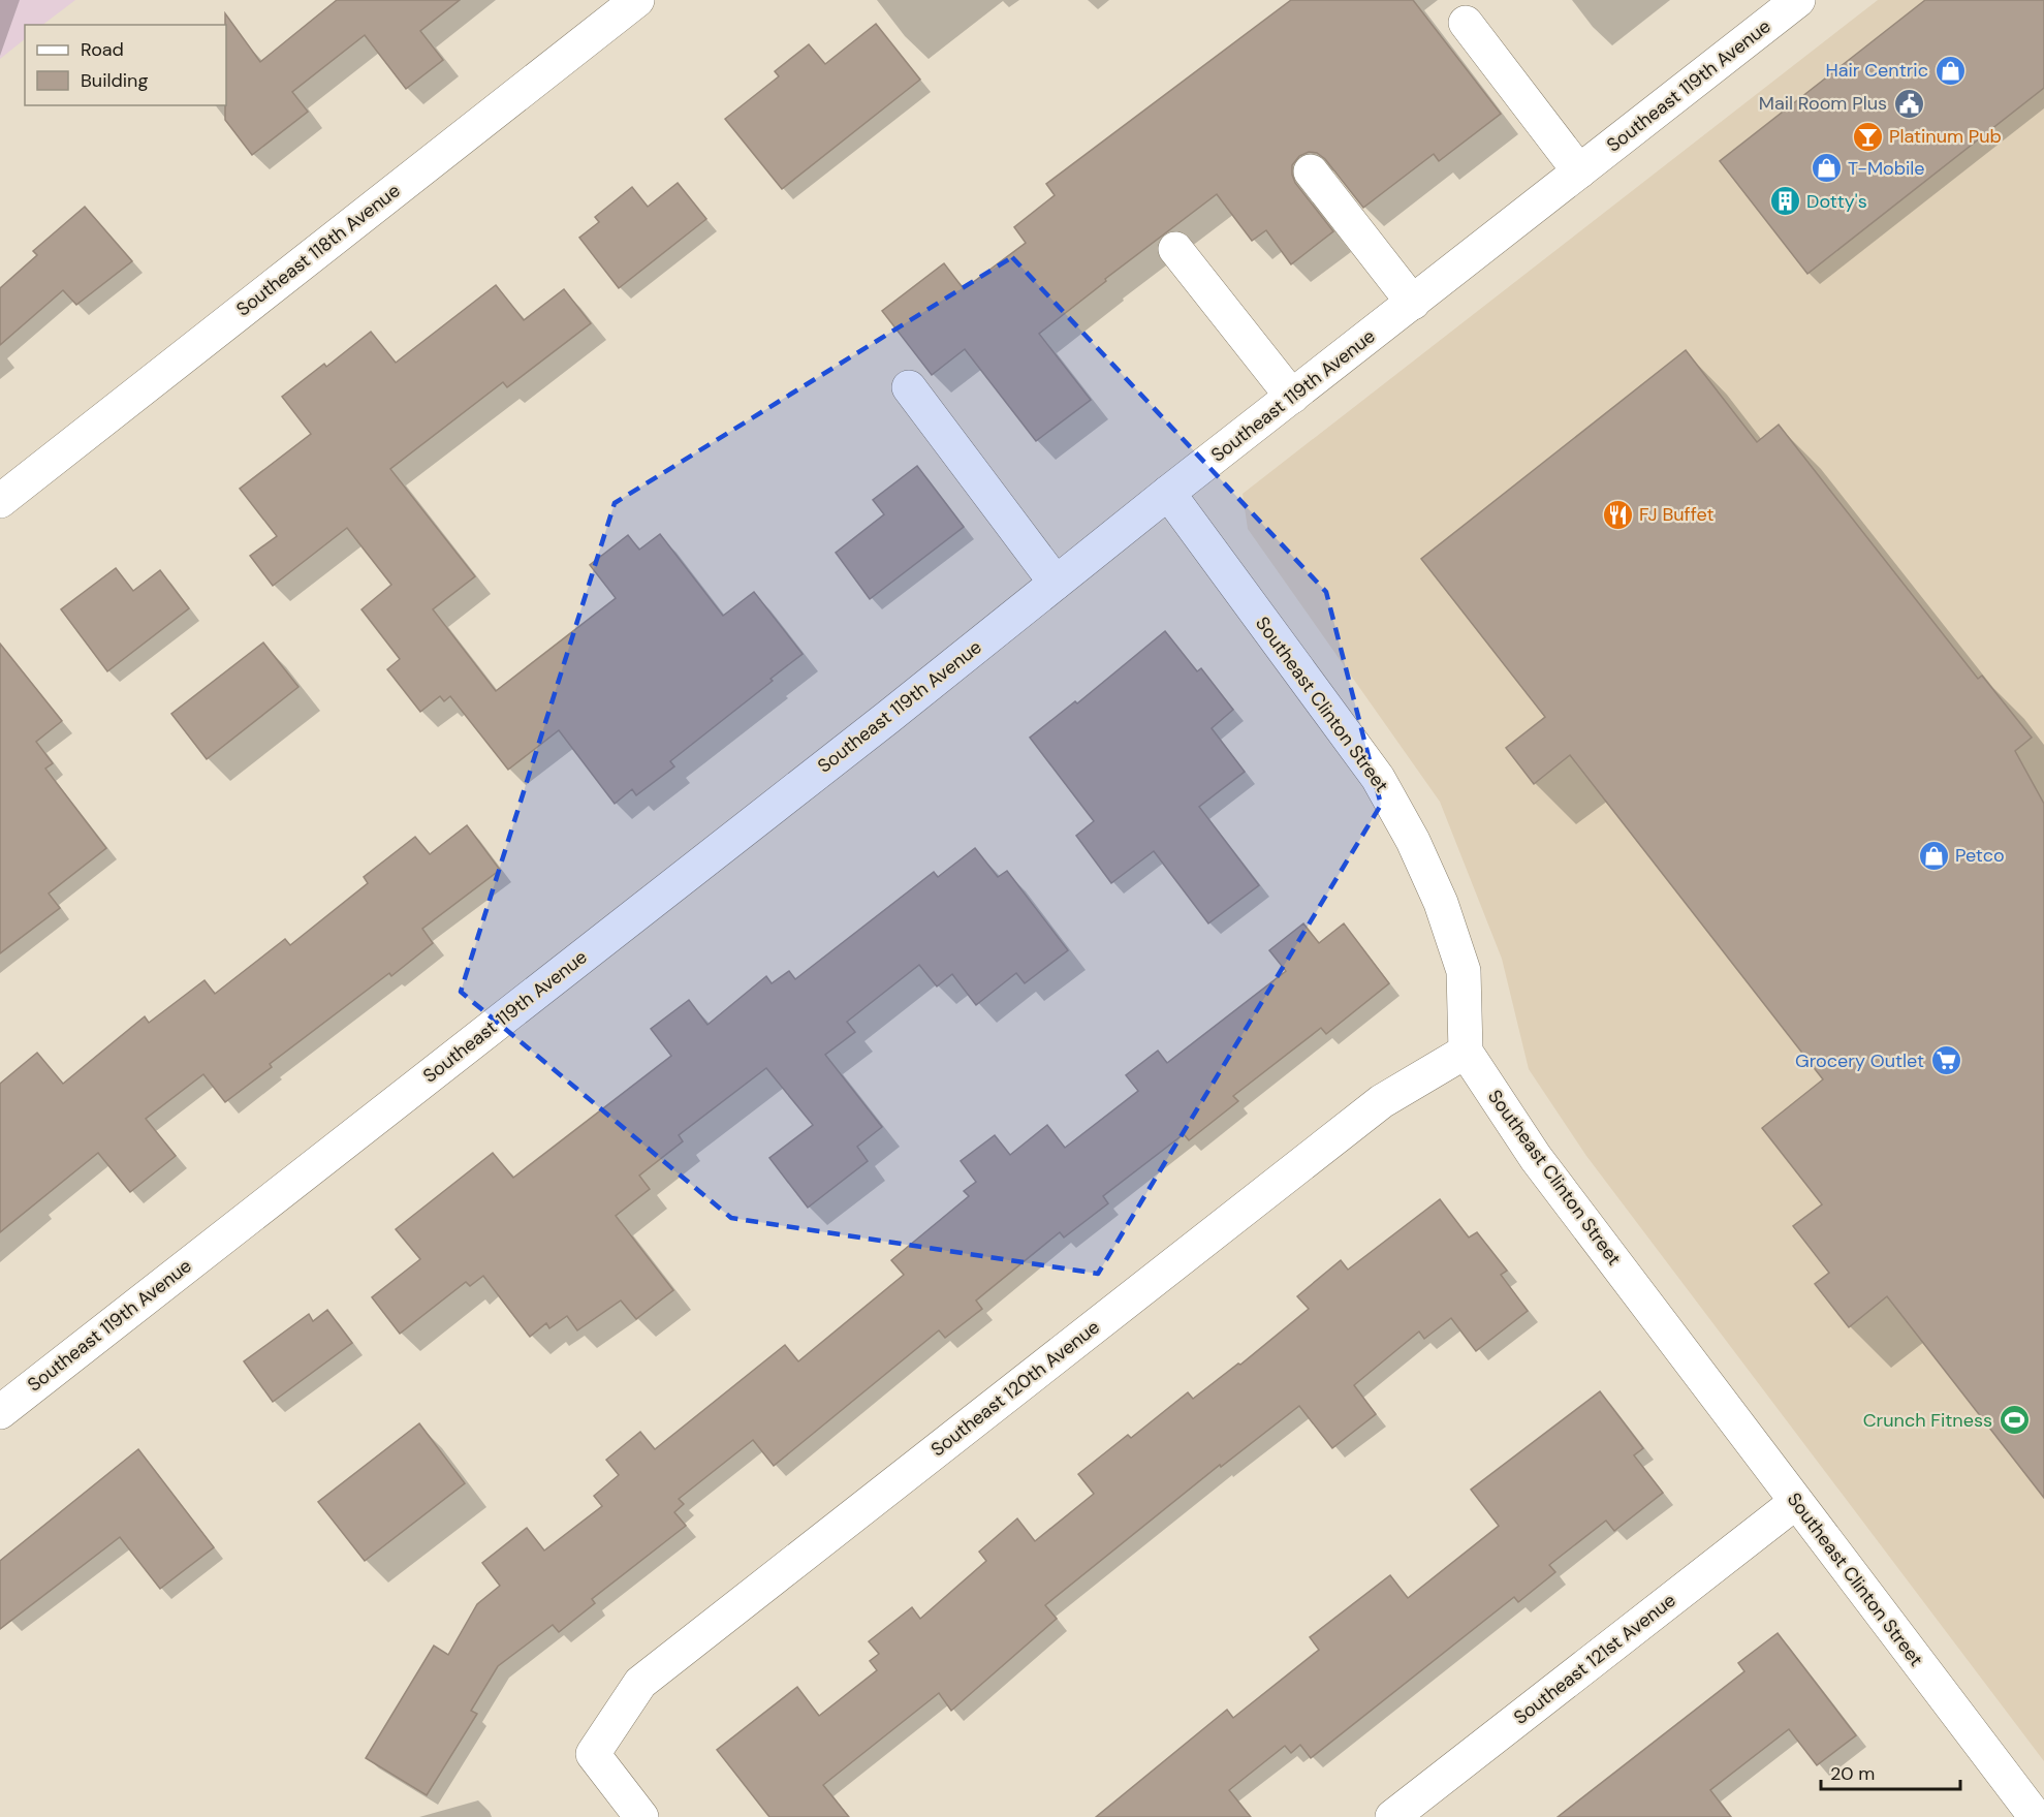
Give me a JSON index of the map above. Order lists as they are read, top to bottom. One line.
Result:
{"streets":{"street":["Southeast 119th Avenue","Southeast 118th Avenue","Southeast Clinton Street","Southeast 120th Avenue","Southeast 121st Avenue"]},"crossings":[["Southeast 119th Avenue","Southeast Clinton Street"],["Southeast Clinton Street","Southeast 120th Avenue"],["Southeast Clinton Street","Southeast 121st Avenue"]],"places":{"shop":["Hair Centric","T-Mobile","Petco"],"public building":["Mail Room Plus"],"bar":["Platinum Pub"],"building":["Dotty's"],"restaurant":["FJ Buffet"],"supermarket":["Grocery Outlet"],"sports":["Crunch Fitness"]},"legend":["Road","Building"],"scale_bar":"20 m"}
